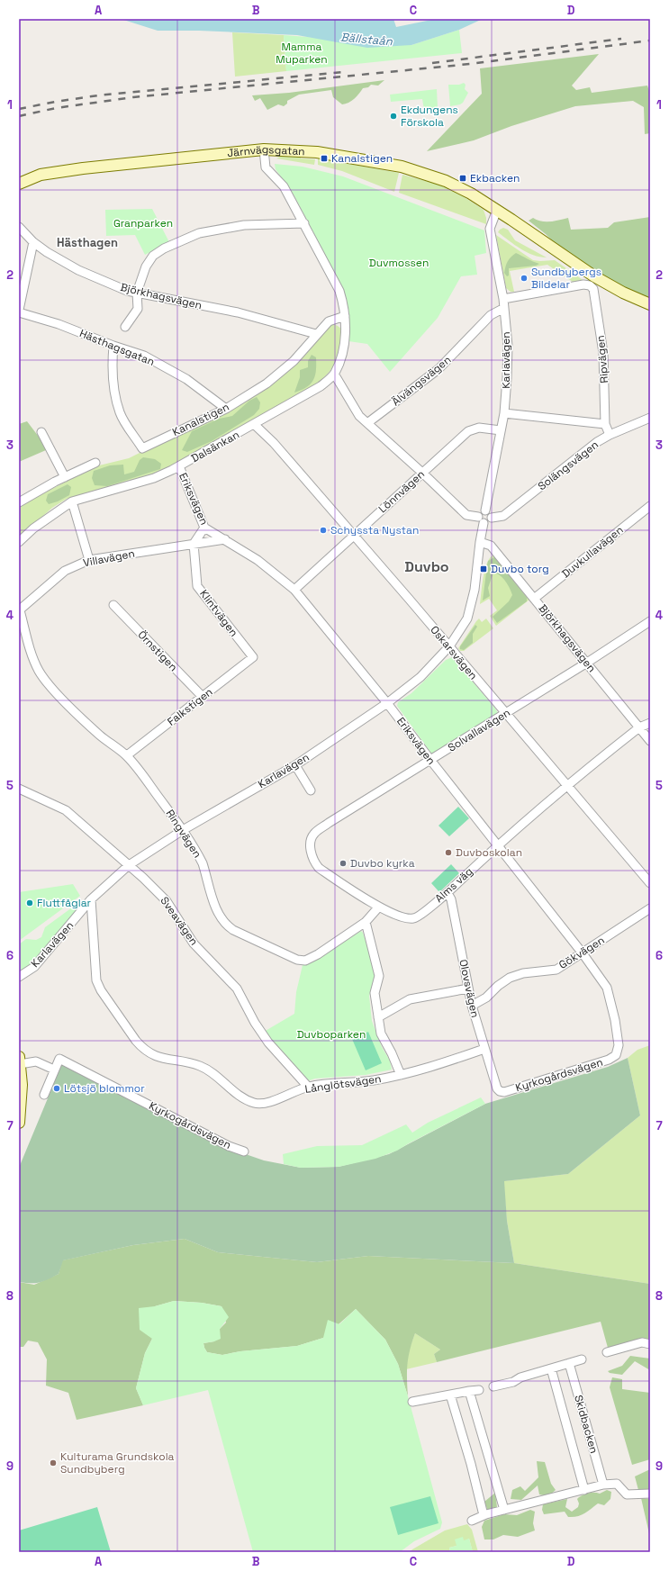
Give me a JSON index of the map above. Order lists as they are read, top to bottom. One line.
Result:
{"streets":{"street":["Järnvägsgatan","Björkhagsvägen","Hästhagsgatan","Ripvägen","Karlavägen","Älvängsvägen","Kanalstigen","Dalsänkan","Solängsvägen","Lönnvägen","Eriksvägen","Duvkullavägen","Villavägen","Klintvägen","Örnstigen","Oskarsvägen","Falkstigen","Solvallavägen","Ringvägen","Alms väg","Sveavägen","Gökvägen","Olovsvägen","Kyrkogårdsvägen","Långlötsvägen","Skidbacken"]},"crossings":[["Järnvägsgatan","Karlavägen"],["Björkhagsvägen","Karlavägen"],["Björkhagsvägen","Kanalstigen"],["Björkhagsvägen","Duvkullavägen"],["Björkhagsvägen","Solvallavägen"],["Björkhagsvägen","Alms väg"],["Hästhagsgatan","Kanalstigen"],["Ripvägen","Älvängsvägen"],["Ripvägen","Solängsvägen"],["Karlavägen","Älvängsvägen"],["Karlavägen","Solängsvägen"],["Karlavägen","Lönnvägen"],["Karlavägen","Eriksvägen"],["Karlavägen","Oskarsvägen"],["Karlavägen","Ringvägen"],["Karlavägen","Sveavägen"],["Karlavägen","Långlötsvägen"],["Kanalstigen","Dalsänkan"],["Dalsänkan","Eriksvägen"],["Dalsänkan","Oskarsvägen"],["Lönnvägen","Eriksvägen"],["Lönnvägen","Oskarsvägen"],["Eriksvägen","Villavägen"],["Eriksvägen","Solvallavägen"],["Eriksvägen","Alms väg"],["Eriksvägen","Gökvägen"],["Eriksvägen","Kyrkogårdsvägen"],["Villavägen","Klintvägen"],["Villavägen","Ringvägen"],["Klintvägen","Falkstigen"],["Örnstigen","Falkstigen"],["Oskarsvägen","Solvallavägen"],["Oskarsvägen","Alms väg"],["Falkstigen","Ringvägen"],["Solvallavägen","Alms väg"],["Ringvägen","Alms väg"],["Alms väg","Olovsvägen"],["Sveavägen","Långlötsvägen"],["Gökvägen","Olovsvägen"],["Olovsvägen","Kyrkogårdsvägen"],["Olovsvägen","Långlötsvägen"]],"districts":["Hästhagen","Duvbo"],"water":["Bällstaån"],"parks":["Mamma Muparken","Granparken","Duvmossen","Duvboparken"],"places":{"other":["Ekdungens Förskola","Sundbybergs Bildelar","Schyssta Nystan","Duvboskolan","Duvbo kyrka","Fluttfåglar","Lötsjö blommor","Kulturama Grundskola Sundbyberg"],"transit":["Kanalstigen","Ekbacken","Duvbo torg"]},"grid":{"columns":["A","B","C","D"],"rows":["1","2","3","4","5","6","7","8","9"]}}
